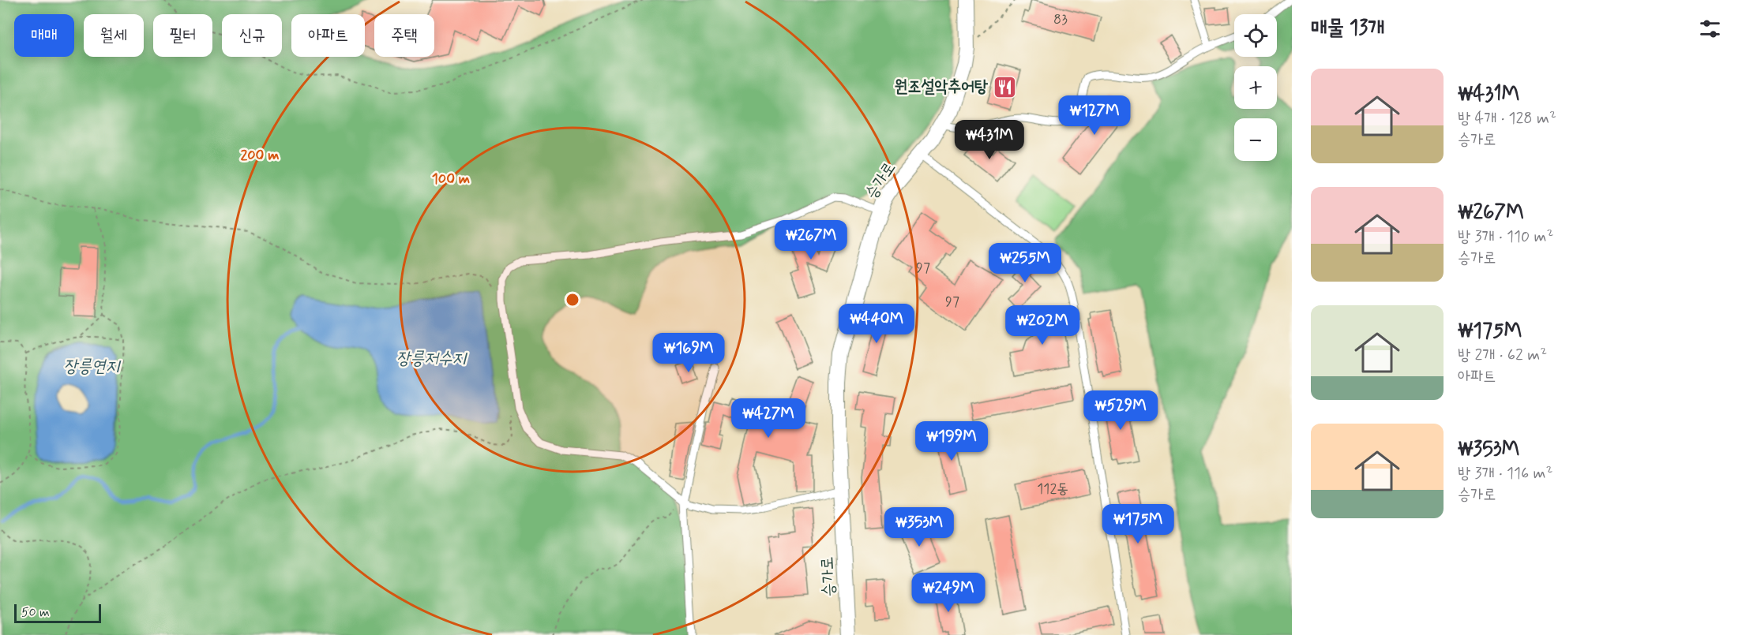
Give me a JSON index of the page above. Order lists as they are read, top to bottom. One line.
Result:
{"streets":{"street":["승가로"]},"water":["장릉저수지","장릉연지"],"places":{"restaurant":["원조설악추어탕"]},"house_numbers":["83","97","97","112동"],"scale_bar":"50 m","page":{"heading":"매물 13개","map_buttons":["+","−"],"chip":["매매","월세","필터","신규","아파트","주택"],"list":[{"name":"₩431M","note":"방 4개 · 128 m² · 승가로"},{"name":"₩267M","note":"방 3개 · 110 m² · 승가로"},{"name":"₩175M","note":"방 2개 · 62 m² · 아파트"},{"name":"₩353M","note":"방 3개 · 116 m² · 승가로"}],"price":["₩127M","₩431M","₩267M","₩255M","₩440M","₩202M","₩169M","₩529M","₩427M","₩199M","₩175M","₩353M","₩249M"],"scale":"50 m"},"rings":["200 m","100 m"]}
